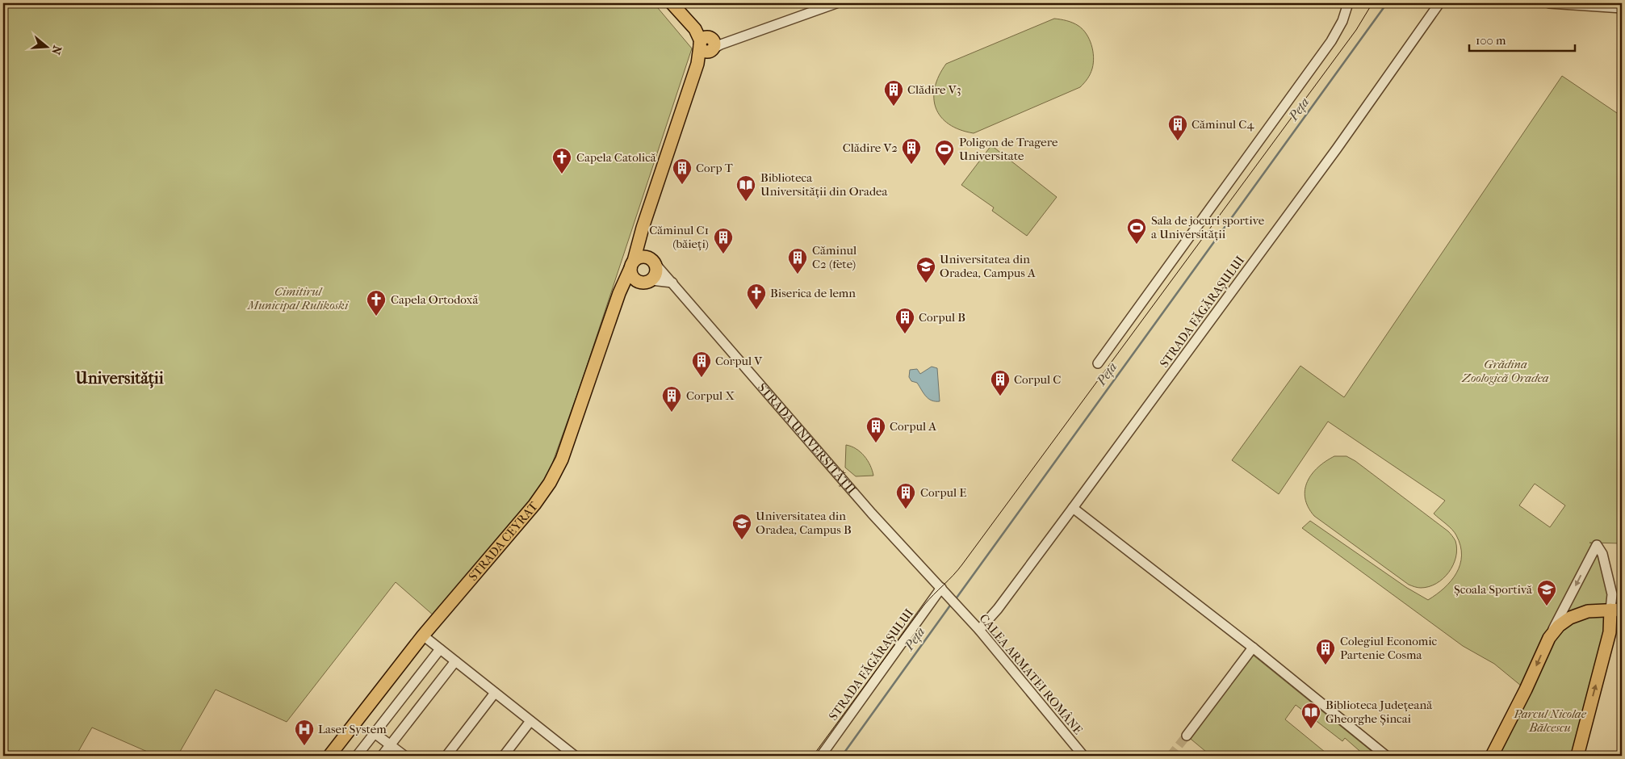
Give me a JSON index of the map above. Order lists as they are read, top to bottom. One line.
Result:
{"streets":{"main road":["STRADA UNIVERSITĂȚII","STRADA CEYRAT"],"street":["STRADA FĂGĂRAȘULUI","CALEA ARMATEI ROMÂNE"]},"crossings":[["STRADA FĂGĂRAȘULUI","STRADA UNIVERSITĂȚII"],["STRADA FĂGĂRAȘULUI","CALEA ARMATEI ROMÂNE"],["STRADA UNIVERSITĂȚII","STRADA CEYRAT"],["STRADA UNIVERSITĂȚII","CALEA ARMATEI ROMÂNE"]],"districts":["Universității"],"water":["Peța"],"parks":["Cimitirul Municipal Rulikoski","Grădina Zoologică Oradea","Parcul Nicolae Bălcescu"],"places":{"building":["Clădire V3","Căminul C4","Clădire V2","Corp T","Căminul C1 (băieți)","Căminul C2 (fete)","Corpul B","Corpul V","Corpul C","Corpul X","Corpul A","Corpul E","Colegiul Economic Partenie Cosma"],"sports":["Poligon de Tragere Universitate","Sala de jocuri sportive a Universității"],"church":["Capela Catolică","Biserica de lemn","Capela Ortodoxă"],"library":["Biblioteca Universității din Oradea","Biblioteca Județeană Gheorghe Șincai"],"school or university":["Universitatea din Oradea, Campus A","Universitatea din Oradea, Campus B","Școala Sportivă"],"hospital":["Laser System"]},"scale_bar":"100 m","north":"right"}
